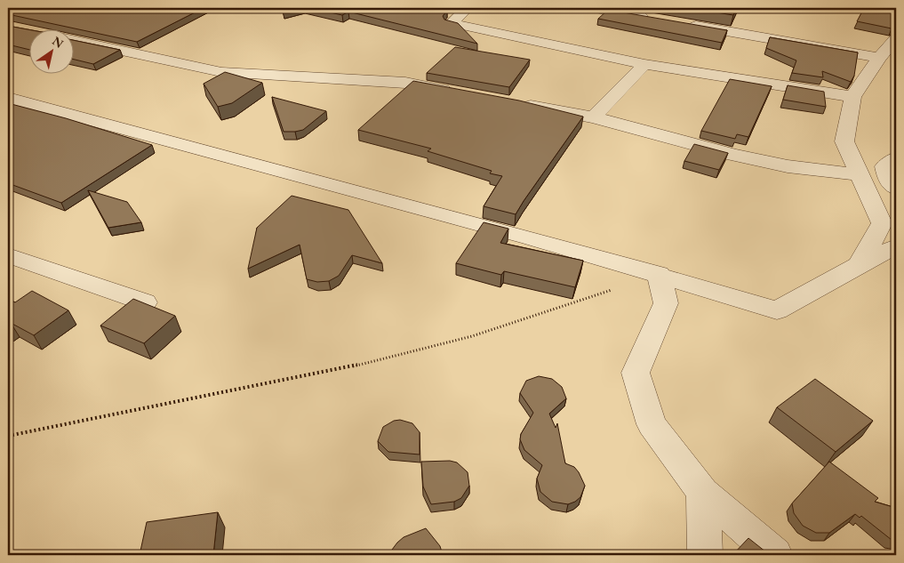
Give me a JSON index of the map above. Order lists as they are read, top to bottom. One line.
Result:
{"north":"top right"}
